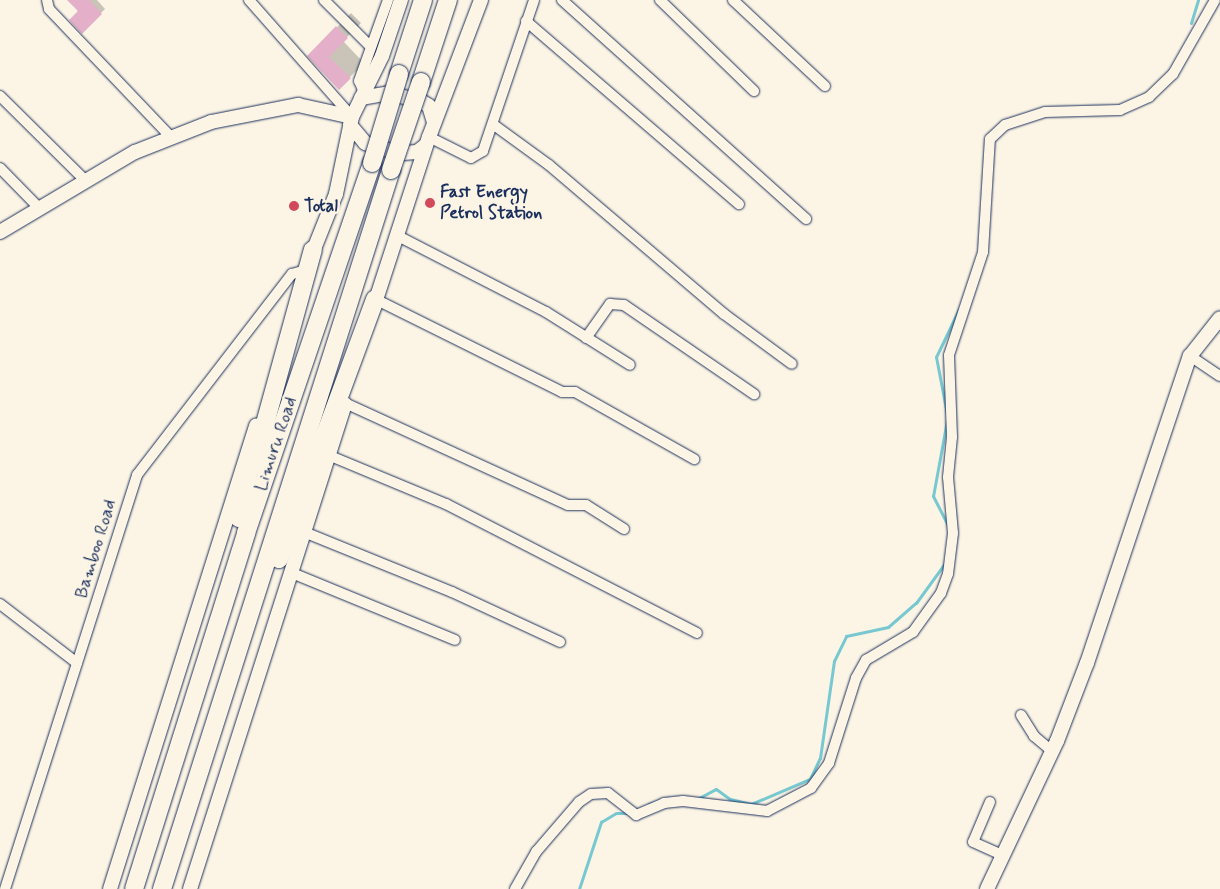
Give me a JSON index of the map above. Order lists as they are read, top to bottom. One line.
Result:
{"streets":{"highway":["Limuru Road"],"street":["Bamboo Road"]},"places":["Fast Energy Petrol Station","Total"]}
